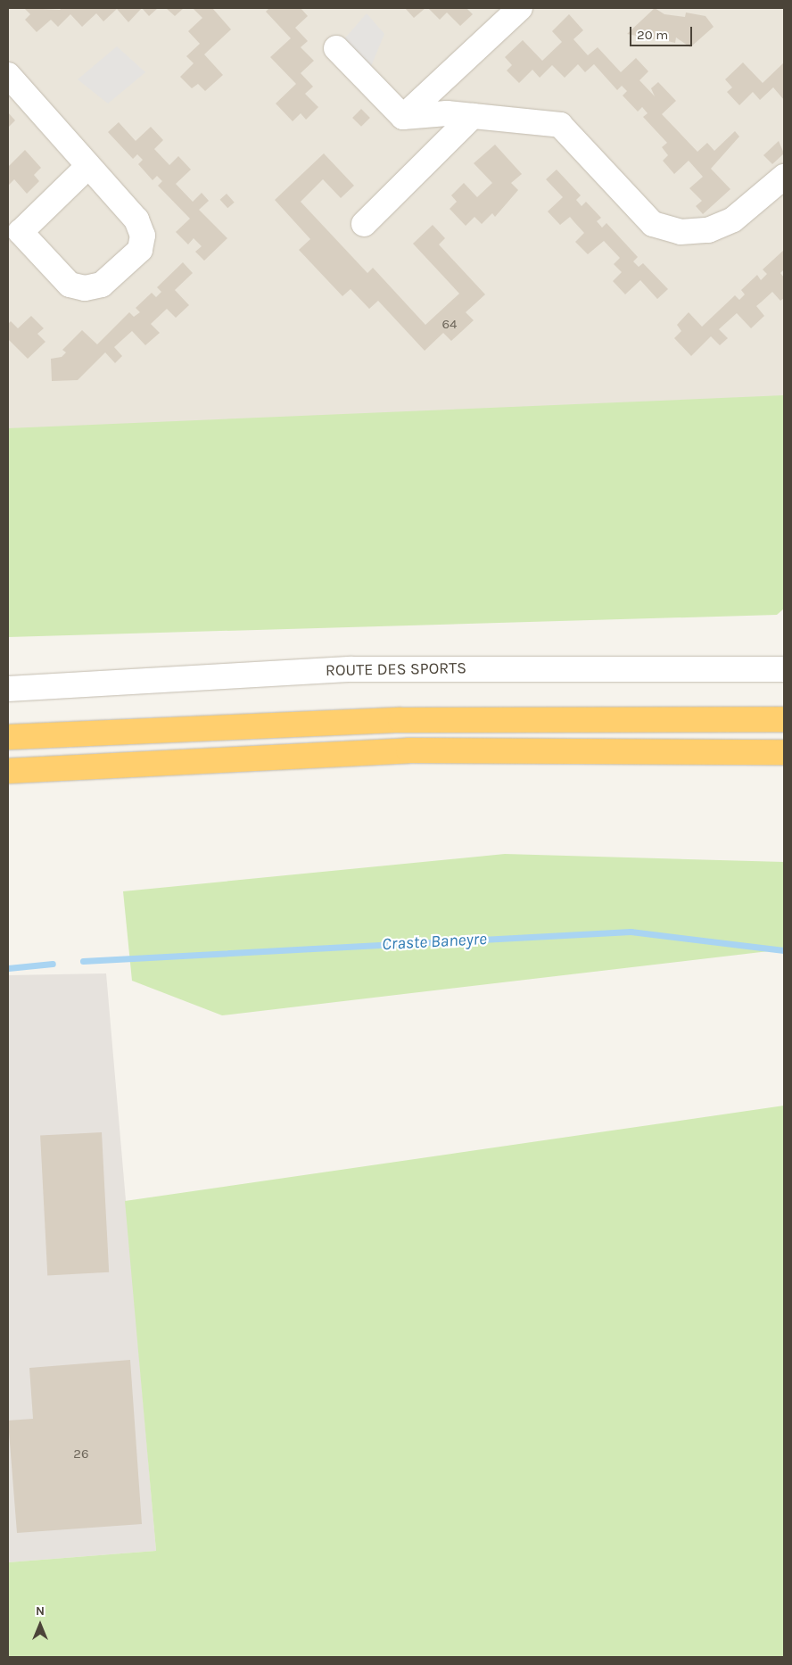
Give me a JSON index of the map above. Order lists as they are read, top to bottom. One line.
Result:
{"streets":{"street":["ROUTE DES SPORTS"]},"water":["Craste Baneyre"],"house_numbers":["64","26"],"scale_bar":"20 m","north":"top"}
